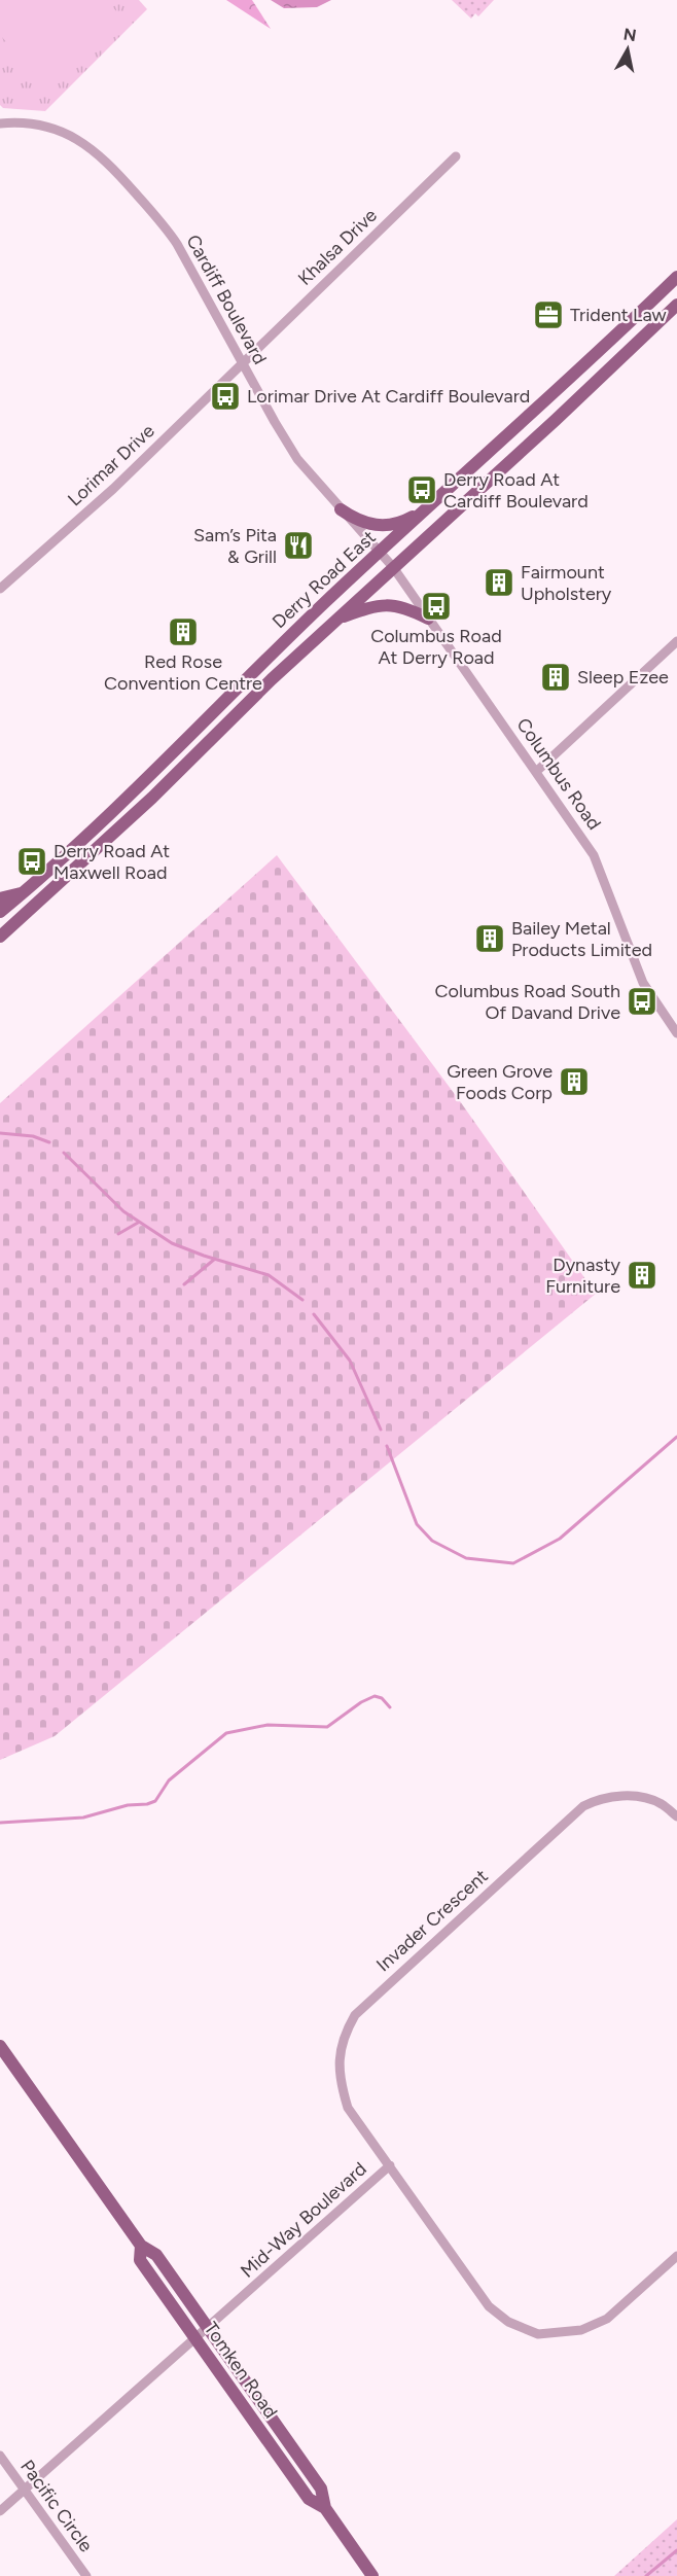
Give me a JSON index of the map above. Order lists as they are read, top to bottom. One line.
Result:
{"streets":{"main road":["Derry Road East","Tomken Road"],"street":["Khalsa Drive","Cardiff Boulevard","Lorimar Drive","Columbus Road","Invader Crescent","Mid-Way Boulevard","Pacific Circle"]},"crossings":[["Khalsa Drive","Cardiff Boulevard"],["Khalsa Drive","Lorimar Drive"],["Cardiff Boulevard","Lorimar Drive"],["Cardiff Boulevard","Derry Road East"],["Cardiff Boulevard","Columbus Road"],["Derry Road East","Columbus Road"],["Invader Crescent","Mid-Way Boulevard"],["Mid-Way Boulevard","Tomken Road"],["Mid-Way Boulevard","Pacific Circle"]],"places":{"office":["Trident Law"],"bus stop":["Lorimar Drive At Cardiff Boulevard","Derry Road At Cardiff Boulevard","Columbus Road At Derry Road","Derry Road At Maxwell Road","Columbus Road South Of Davand Drive"],"restaurant":["Sam’s Pita & Grill"],"building":["Fairmount Upholstery","Red Rose Convention Centre","Sleep Ezee","Bailey Metal Products Limited","Green Grove Foods Corp","Dynasty Furniture"]},"north":"top"}
